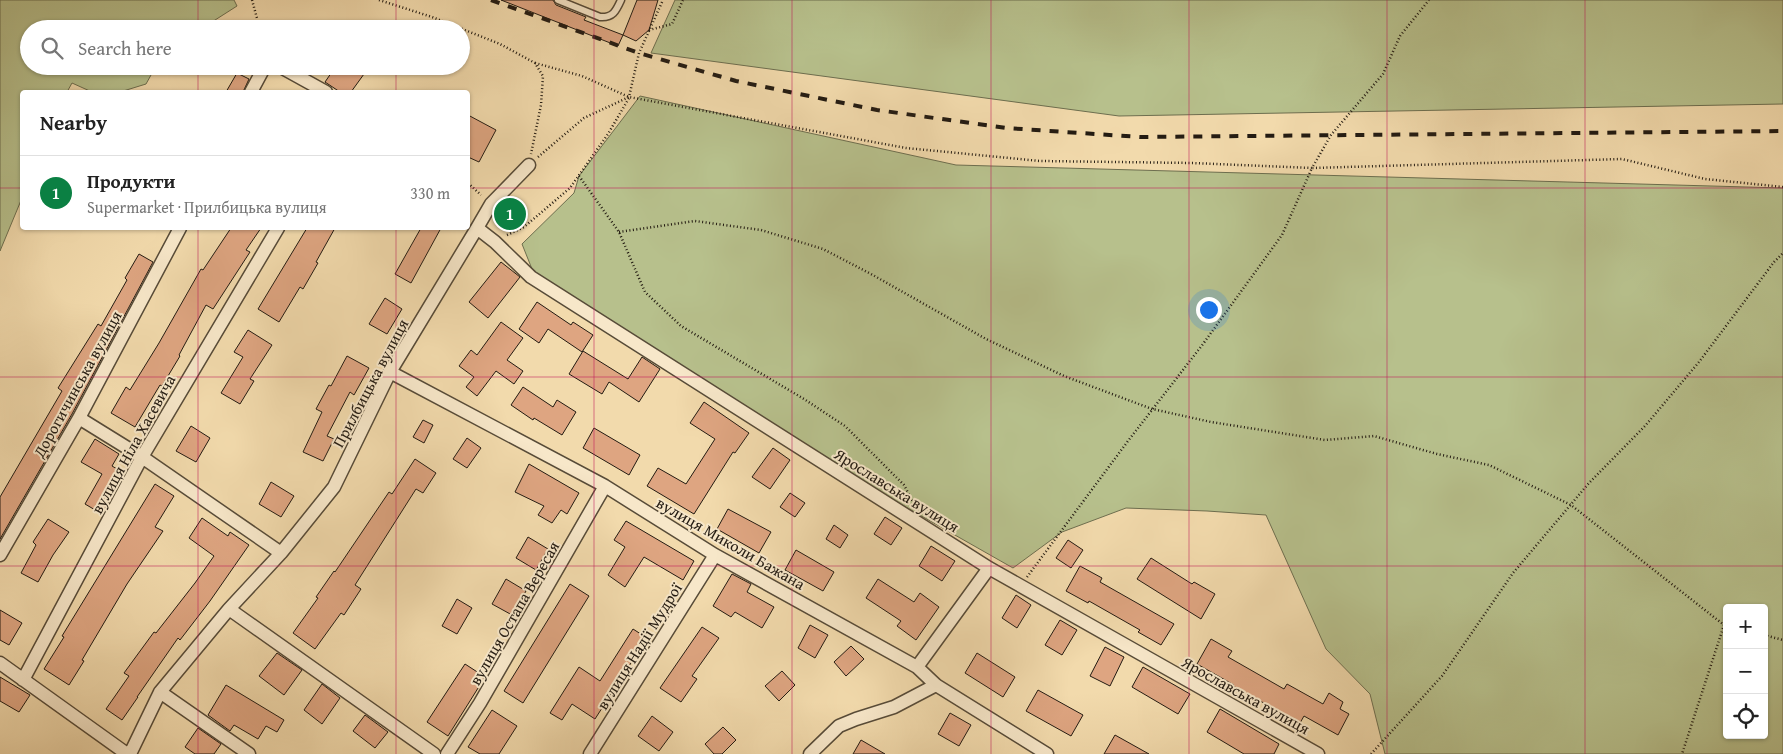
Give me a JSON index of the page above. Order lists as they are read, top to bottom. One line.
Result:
{"streets":{"street":["Прилбицька вулиця","Дорогичинська вулиця","вулиця Ніла Хасевича","Ярославська вулиця","вулиця Миколи Бажана","вулиця Остапа Вересая","вулиця Надії Мудрої"]},"crossings":[["Прилбицька вулиця","вулиця Ніла Хасевича"],["Прилбицька вулиця","Ярославська вулиця"],["Прилбицька вулиця","вулиця Миколи Бажана"],["вулиця Миколи Бажана","вулиця Остапа Вересая"],["вулиця Миколи Бажана","вулиця Надії Мудрої"]],"page":{"search":"Search here","heading":"Nearby","list":[{"mark":"1","name":"Продукти","note":"Supermarket · Прилбицька вулиця","value":"330 m"}],"pins":"1","map_buttons":["+","−"]}}
